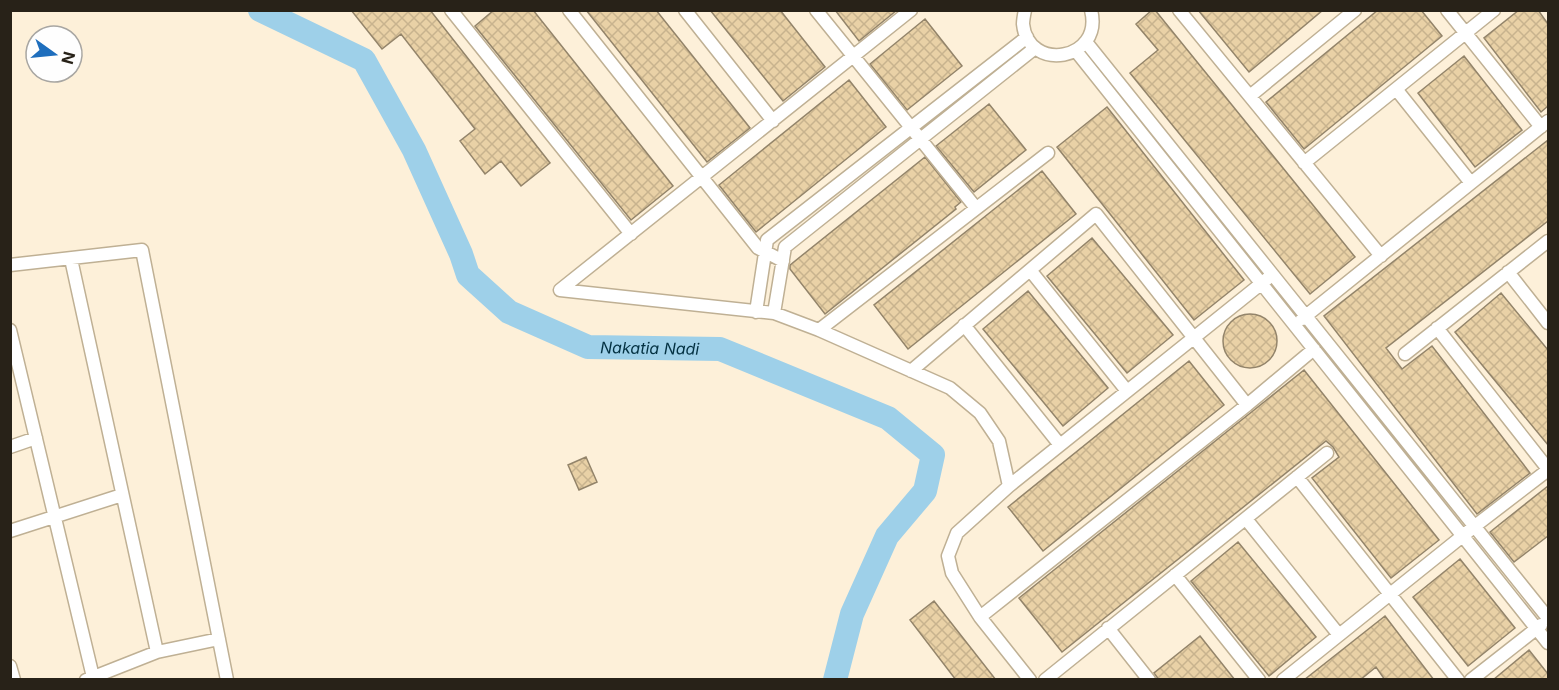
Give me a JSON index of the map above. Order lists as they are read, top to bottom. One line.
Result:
{"water":["Nakatia Nadi"],"north":"right"}
